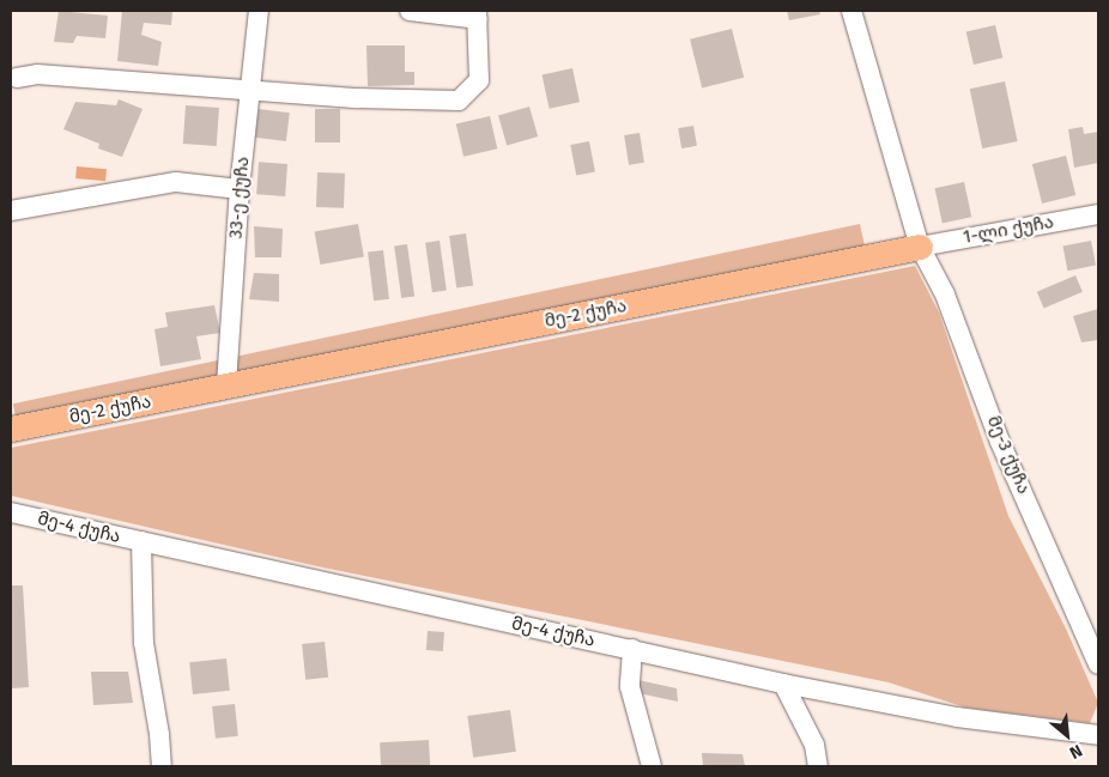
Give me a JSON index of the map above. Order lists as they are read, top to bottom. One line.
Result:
{"streets":{"main road":["მე-2 ქუჩა"],"street":["33-ე ქუჩა","1-ლი ქუჩა","მე-3 ქუჩა","მე-4 ქუჩა"]},"crossings":[["33-ე ქუჩა","მე-2 ქუჩა"],["1-ლი ქუჩა","მე-2 ქუჩა"],["1-ლი ქუჩა","მე-3 ქუჩა"],["მე-2 ქუჩა","მე-3 ქუჩა"]],"north":"bottom right"}
